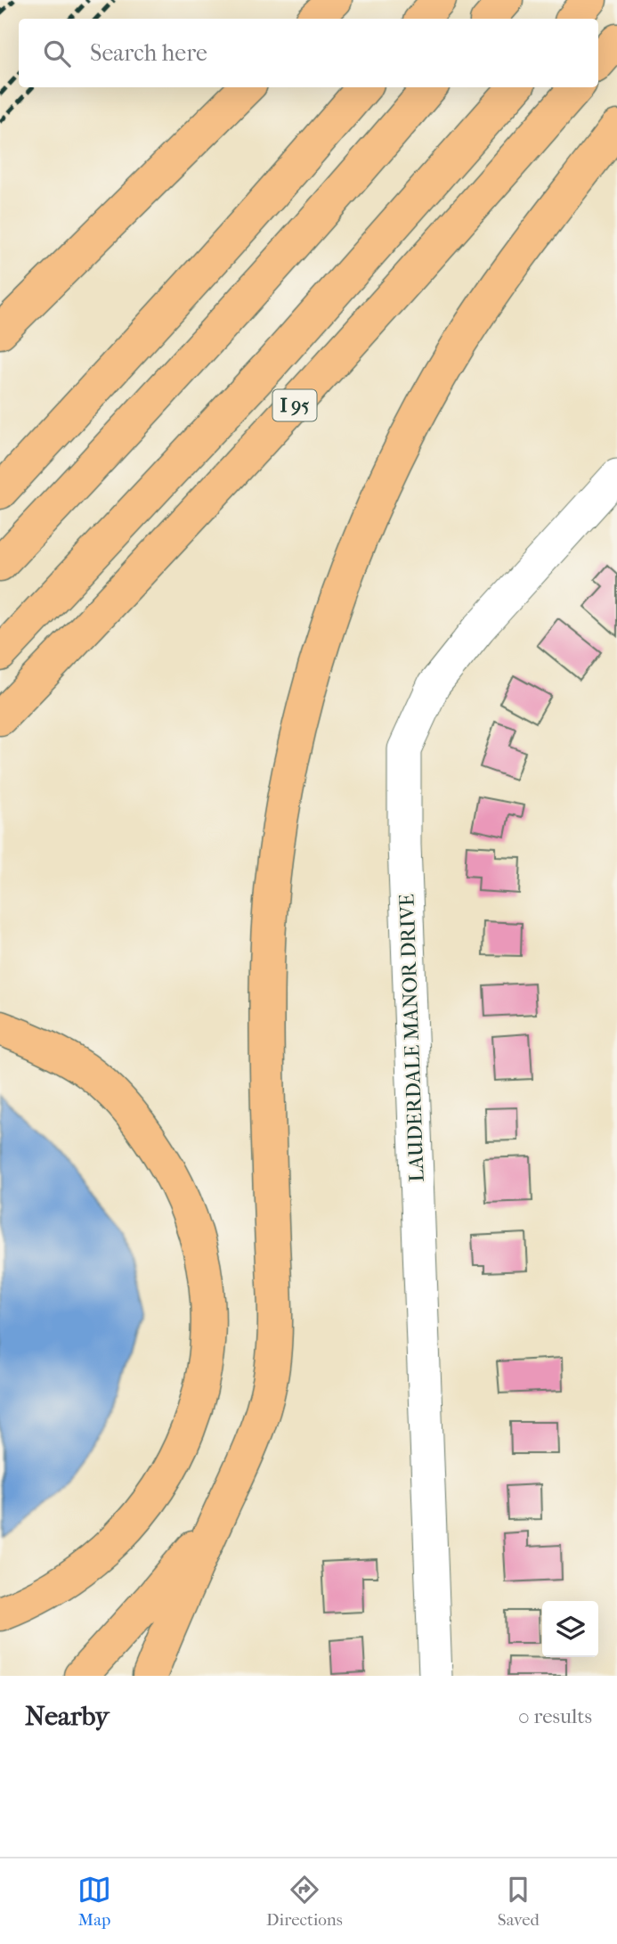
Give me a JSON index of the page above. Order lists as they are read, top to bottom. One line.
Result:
{"streets":{"highway":["I 95"],"street":["LAUDERDALE MANOR DRIVE"]},"page":{"search":"Search here","heading":["Nearby","0 results"],"nav":["Map","Directions","Saved"]}}
